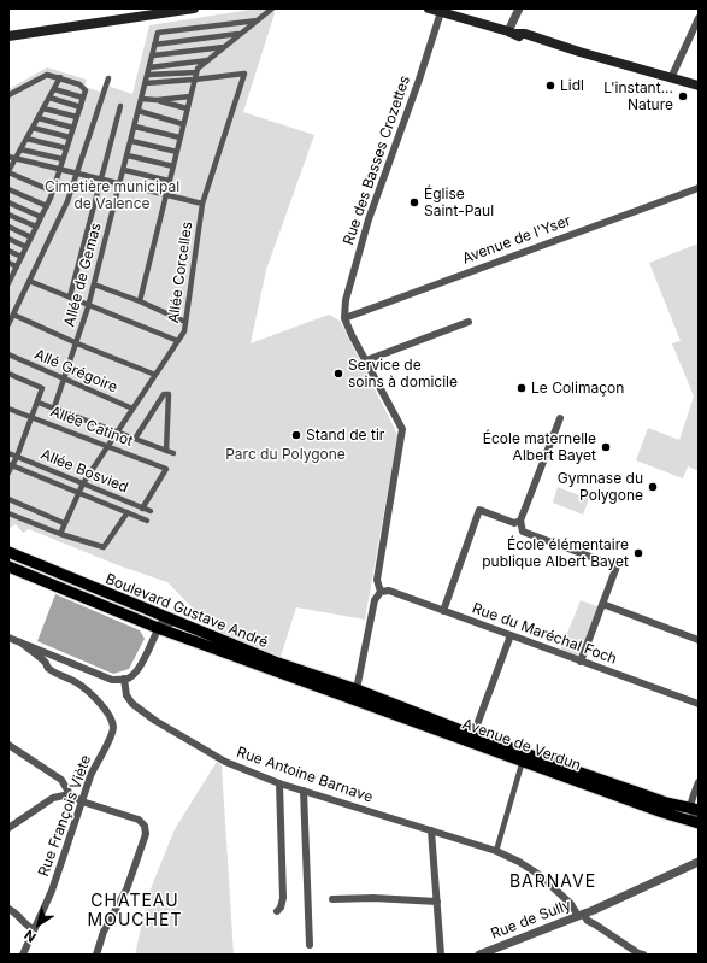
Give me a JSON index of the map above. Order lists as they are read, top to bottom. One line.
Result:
{"streets":{"main road":["Boulevard Gustave André","Avenue de Verdun"],"street":["Rue des Basses Crozettes","Avenue de l'Yser","Allée Corcelles","Allée de Gemas","Allé Grégoire","Allée Catinot","Allée Bosvied","Rue du Maréchal Foch","Rue Antoine Barnave","Rue François Viète","Rue de Sully"]},"crossings":[["Rue des Basses Crozettes","Avenue de l'Yser"],["Allée Corcelles","Allé Grégoire"],["Allée Corcelles","Allée Catinot"],["Allée Corcelles","Allée Bosvied"],["Allée de Gemas","Allé Grégoire"],["Allée Catinot","Allée Bosvied"],["Boulevard Gustave André","Avenue de Verdun"],["Rue Antoine Barnave","Rue de Sully"]],"districts":["BARNAVE","CHATEAU MOUCHET"],"parks":["Cimetière municipal de Valence","Parc du Polygone"],"places":["Lidl","L'instant... Nature","Église Saint-Paul","Service de soins à domicile","Le Colimaçon","Stand de tir","École maternelle Albert Bayet","Gymnase du Polygone","École élémentaire publique Albert Bayet"],"north":"bottom left"}
